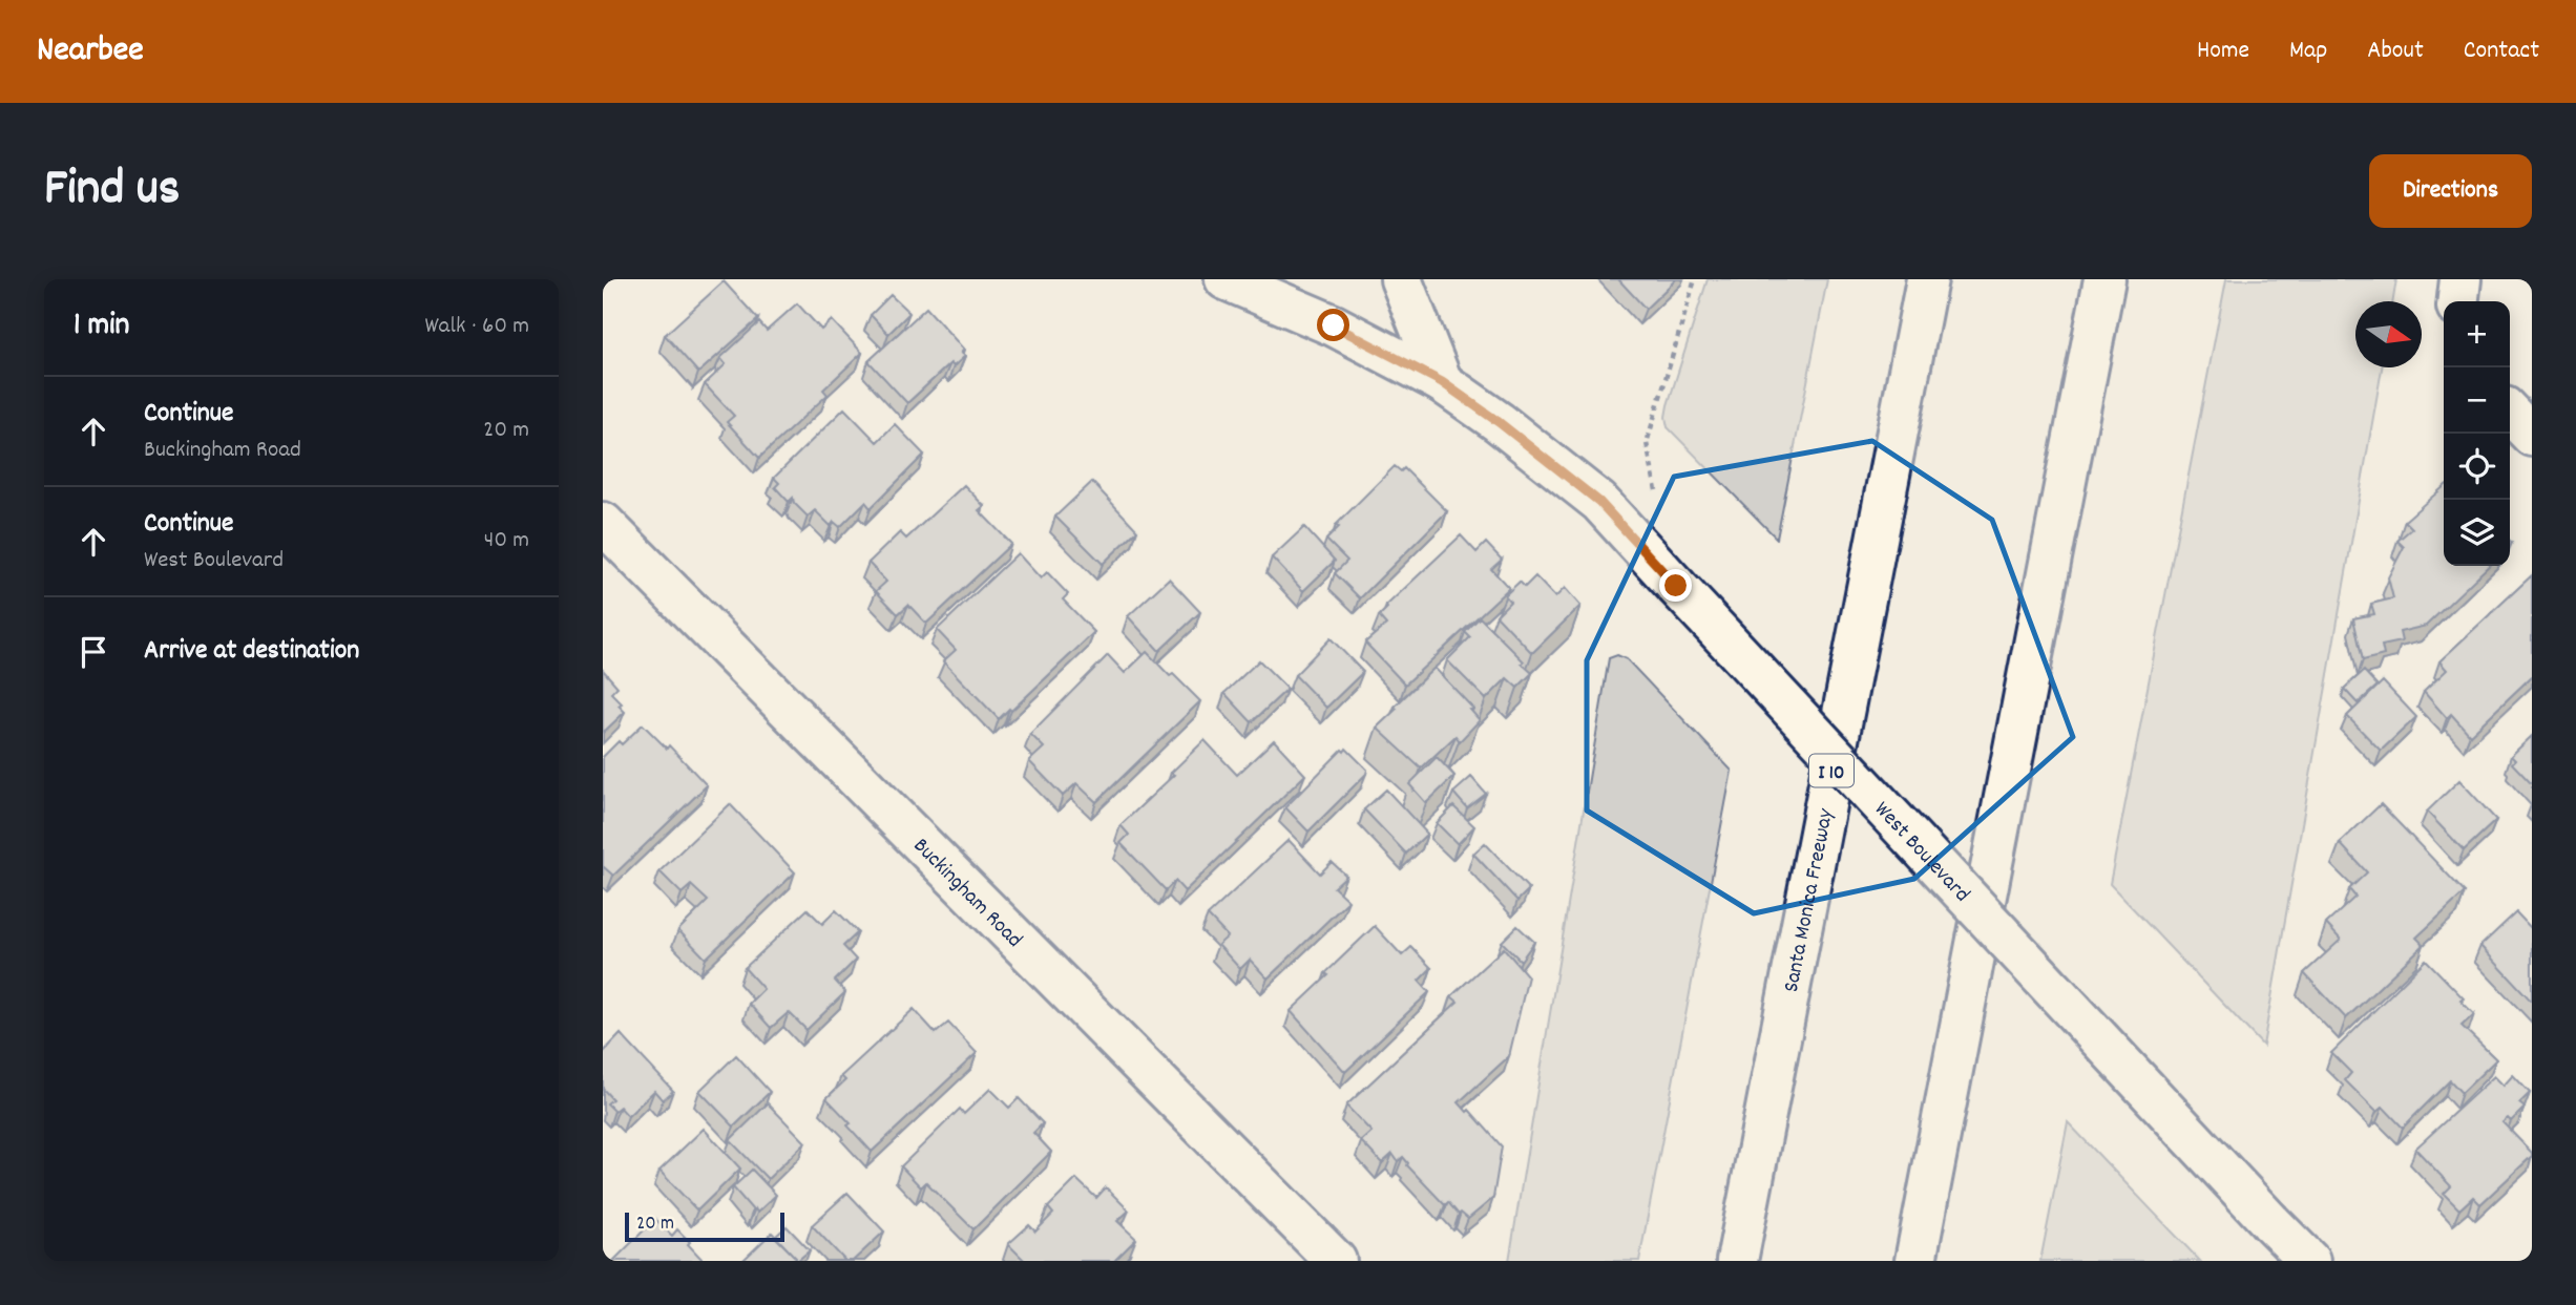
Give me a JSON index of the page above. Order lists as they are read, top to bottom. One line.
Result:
{"streets":{"main road":["I 10","West Boulevard","Buckingham Road","Santa Monica Freeway"]},"scale_bar":"20 m","north":"right","page":{"header":"Nearbee","nav":["Home","Map","About","Contact"],"title":"Find us","buttons":"Directions","heading":["1 min","Walk · 60 m"],"map_buttons":["+","−"],"list":[["Continue","Buckingham Road","20 m"],["Continue","West Boulevard","40 m"],"Arrive at destination"],"scale":"20 m"}}
